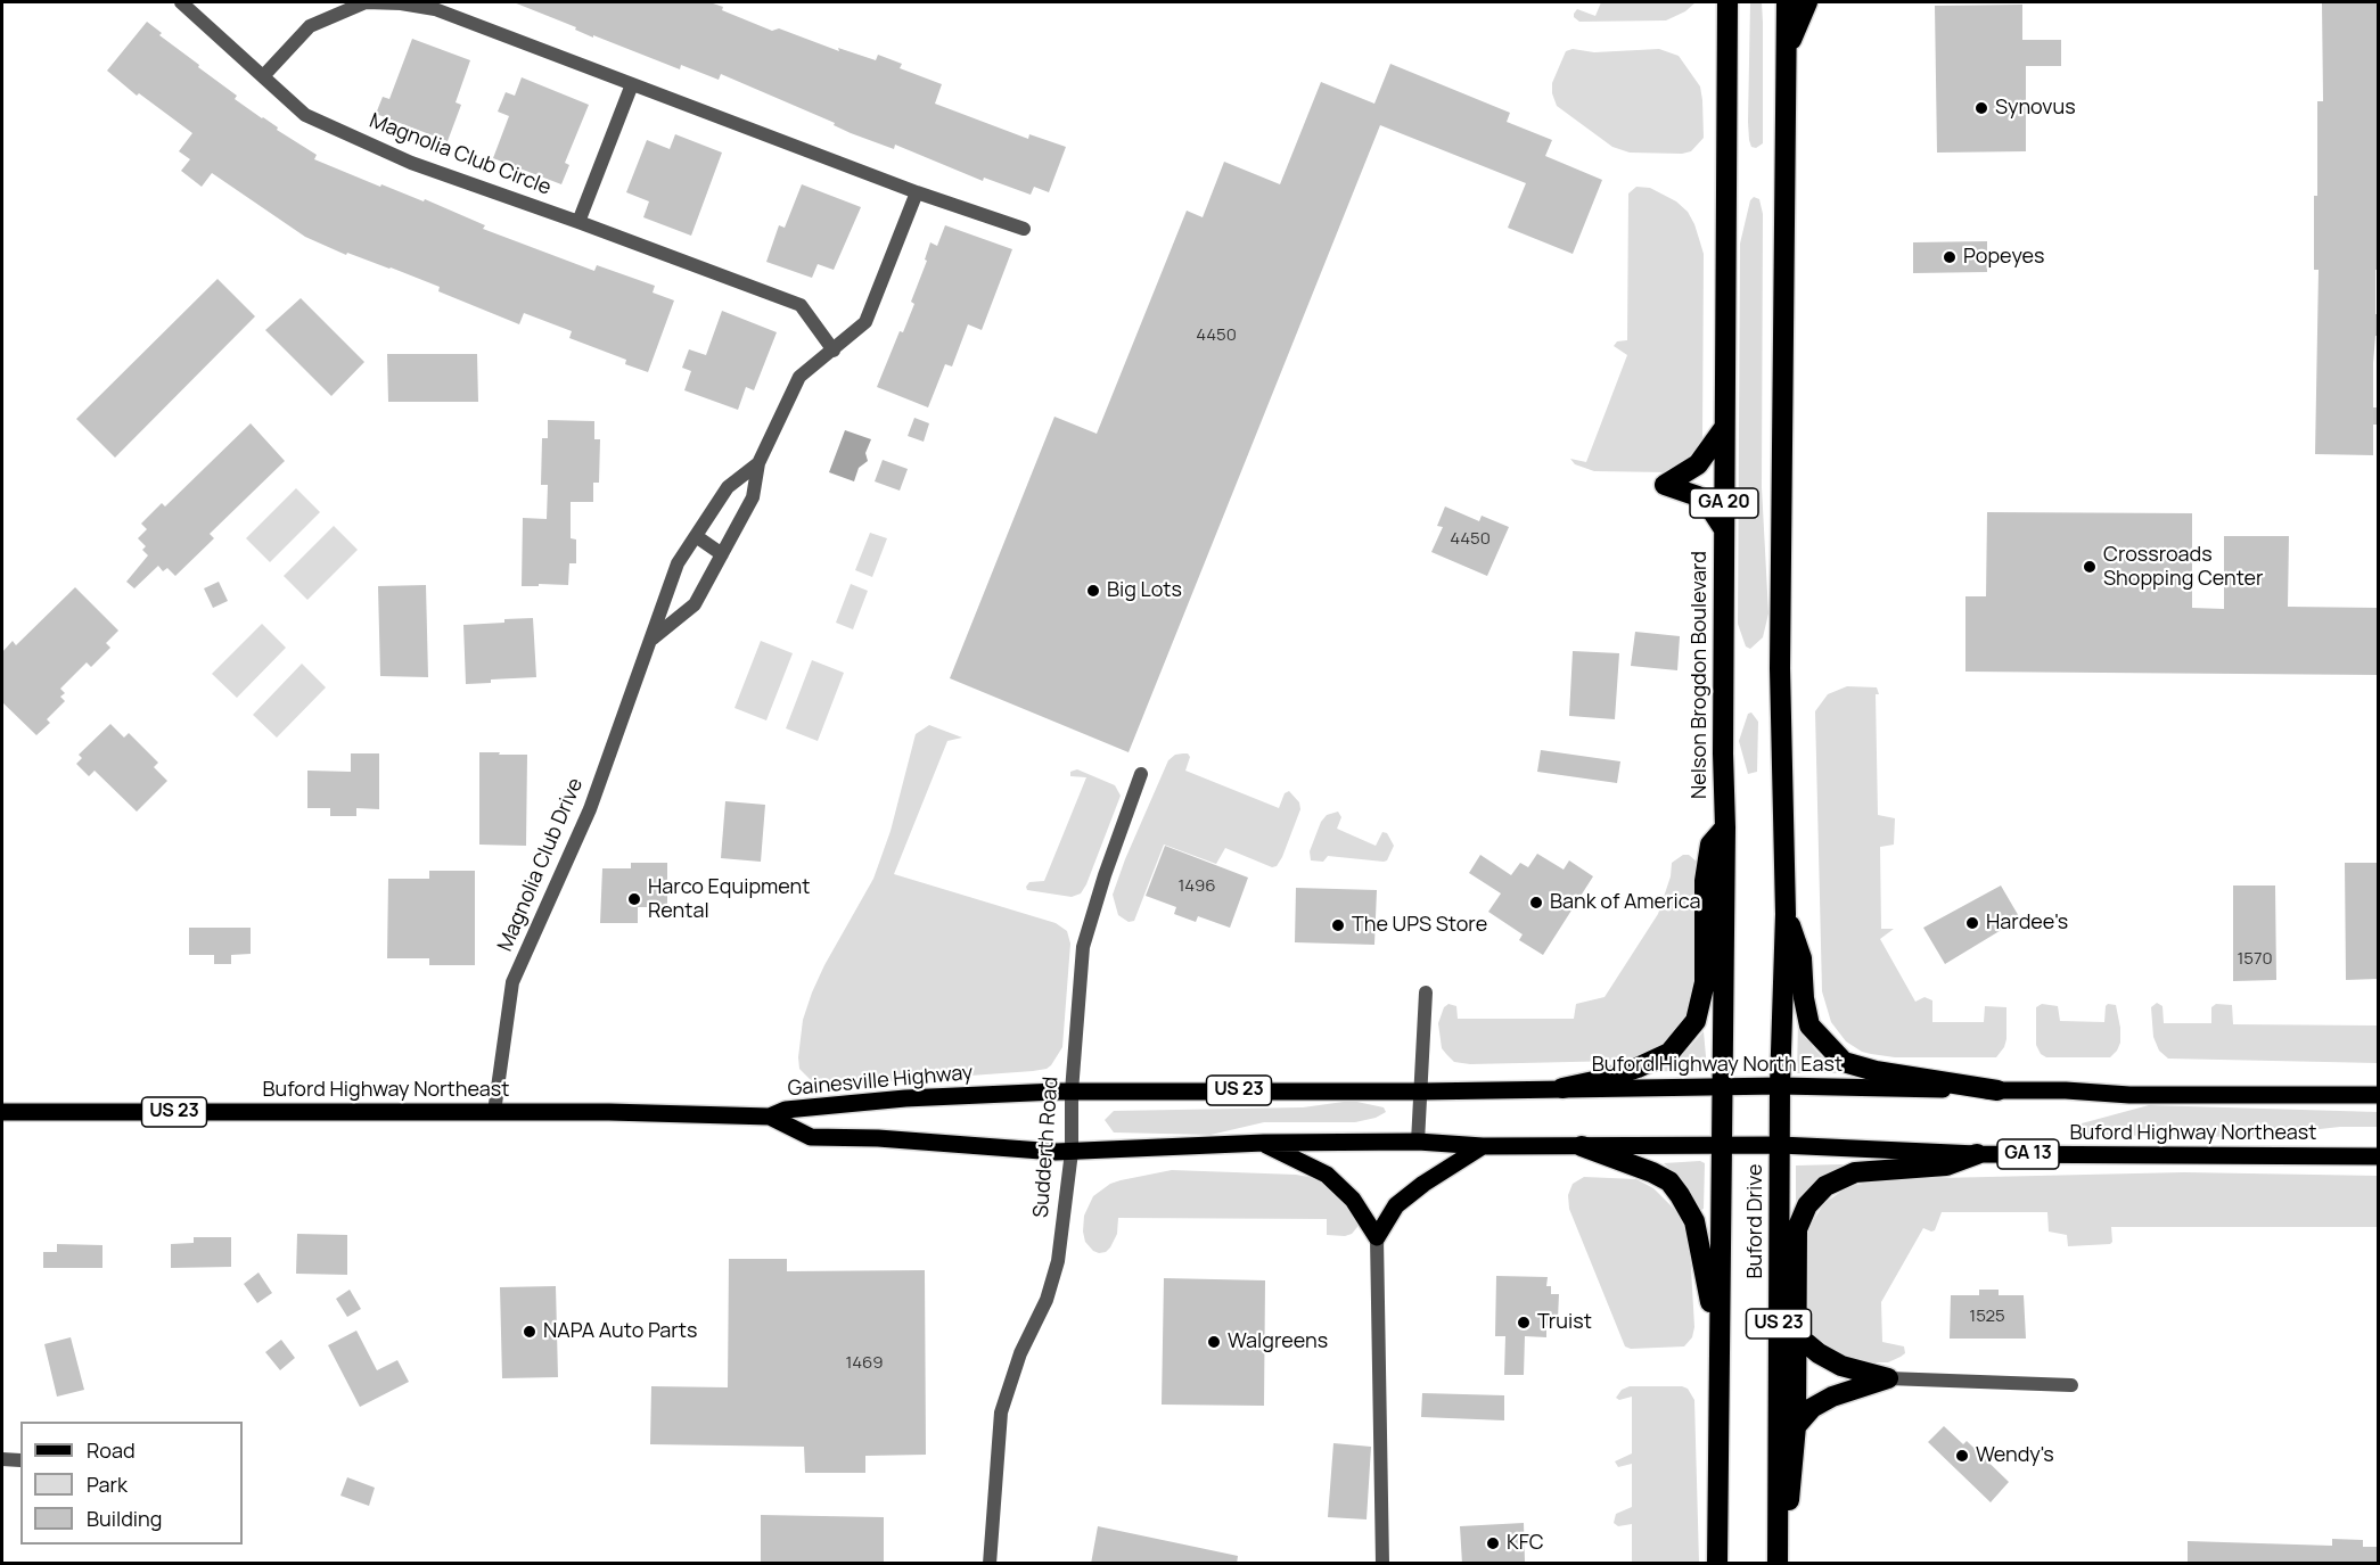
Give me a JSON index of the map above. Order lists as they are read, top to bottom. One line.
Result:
{"streets":{"highway":["GA 20","Nelson Brogdon Boulevard","US 23","Buford Drive"],"main road":["Buford Highway North East","Gainesville Highway","Buford Highway Northeast","GA 13"],"street":["Magnolia Club Circle","Magnolia Club Drive","Sudderth Road"]},"crossings":[["Magnolia Club Circle","Magnolia Club Drive"],["GA 20","Buford Highway North East"],["GA 20","Buford Drive"],["Nelson Brogdon Boulevard","Buford Highway North East"],["Nelson Brogdon Boulevard","Buford Highway Northeast"],["Nelson Brogdon Boulevard","US 23"],["Nelson Brogdon Boulevard","Buford Drive"],["Magnolia Club Drive","Buford Highway Northeast"],["Buford Highway North East","Gainesville Highway"],["Buford Highway North East","Sudderth Road"],["Buford Highway North East","Buford Drive"],["Gainesville Highway","Buford Highway Northeast"],["Gainesville Highway","US 23"],["Gainesville Highway","Sudderth Road"],["Buford Highway Northeast","US 23"],["Buford Highway Northeast","Buford Drive"],["US 23","Sudderth Road"],["US 23","Buford Drive"]],"places":["Synovus","Popeyes","Crossroads Shopping Center","Big Lots","Harco Equipment Rental","Bank of America","Hardee's","The UPS Store","Truist","NAPA Auto Parts","Walgreens","Wendy's","KFC"],"house_numbers":["4450","4450","1496","1570","1525","1469"],"legend":["Road","Park","Building"]}
